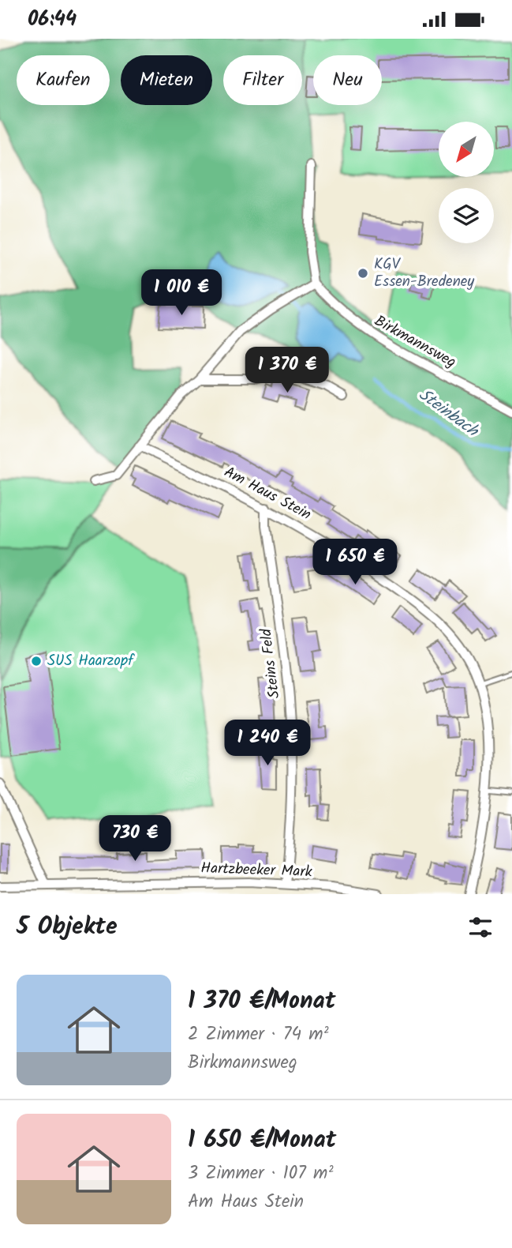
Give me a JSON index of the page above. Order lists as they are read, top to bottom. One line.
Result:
{"streets":{"street":["Birkmannsweg","Am Haus Stein","Steins Feld","Hartzbeeker Mark"]},"crossings":[["Am Haus Stein","Steins Feld"],["Steins Feld","Hartzbeeker Mark"]],"water":["Steinbach"],"places":["KGV Essen-Bredeney","SUS Haarzopf"],"north":"bottom left","page":{"status":"06:44","chip":["Kaufen","Mieten","Filter","Neu"],"price":["1 010 €","1 370 €","1 650 €","1 240 €","730 €"],"heading":"5 Objekte","list":[{"name":"1 370 €/Monat","note":"2 Zimmer · 74 m² · Birkmannsweg"},{"name":"1 650 €/Monat","note":"3 Zimmer · 107 m² · Am Haus Stein"}]}}
